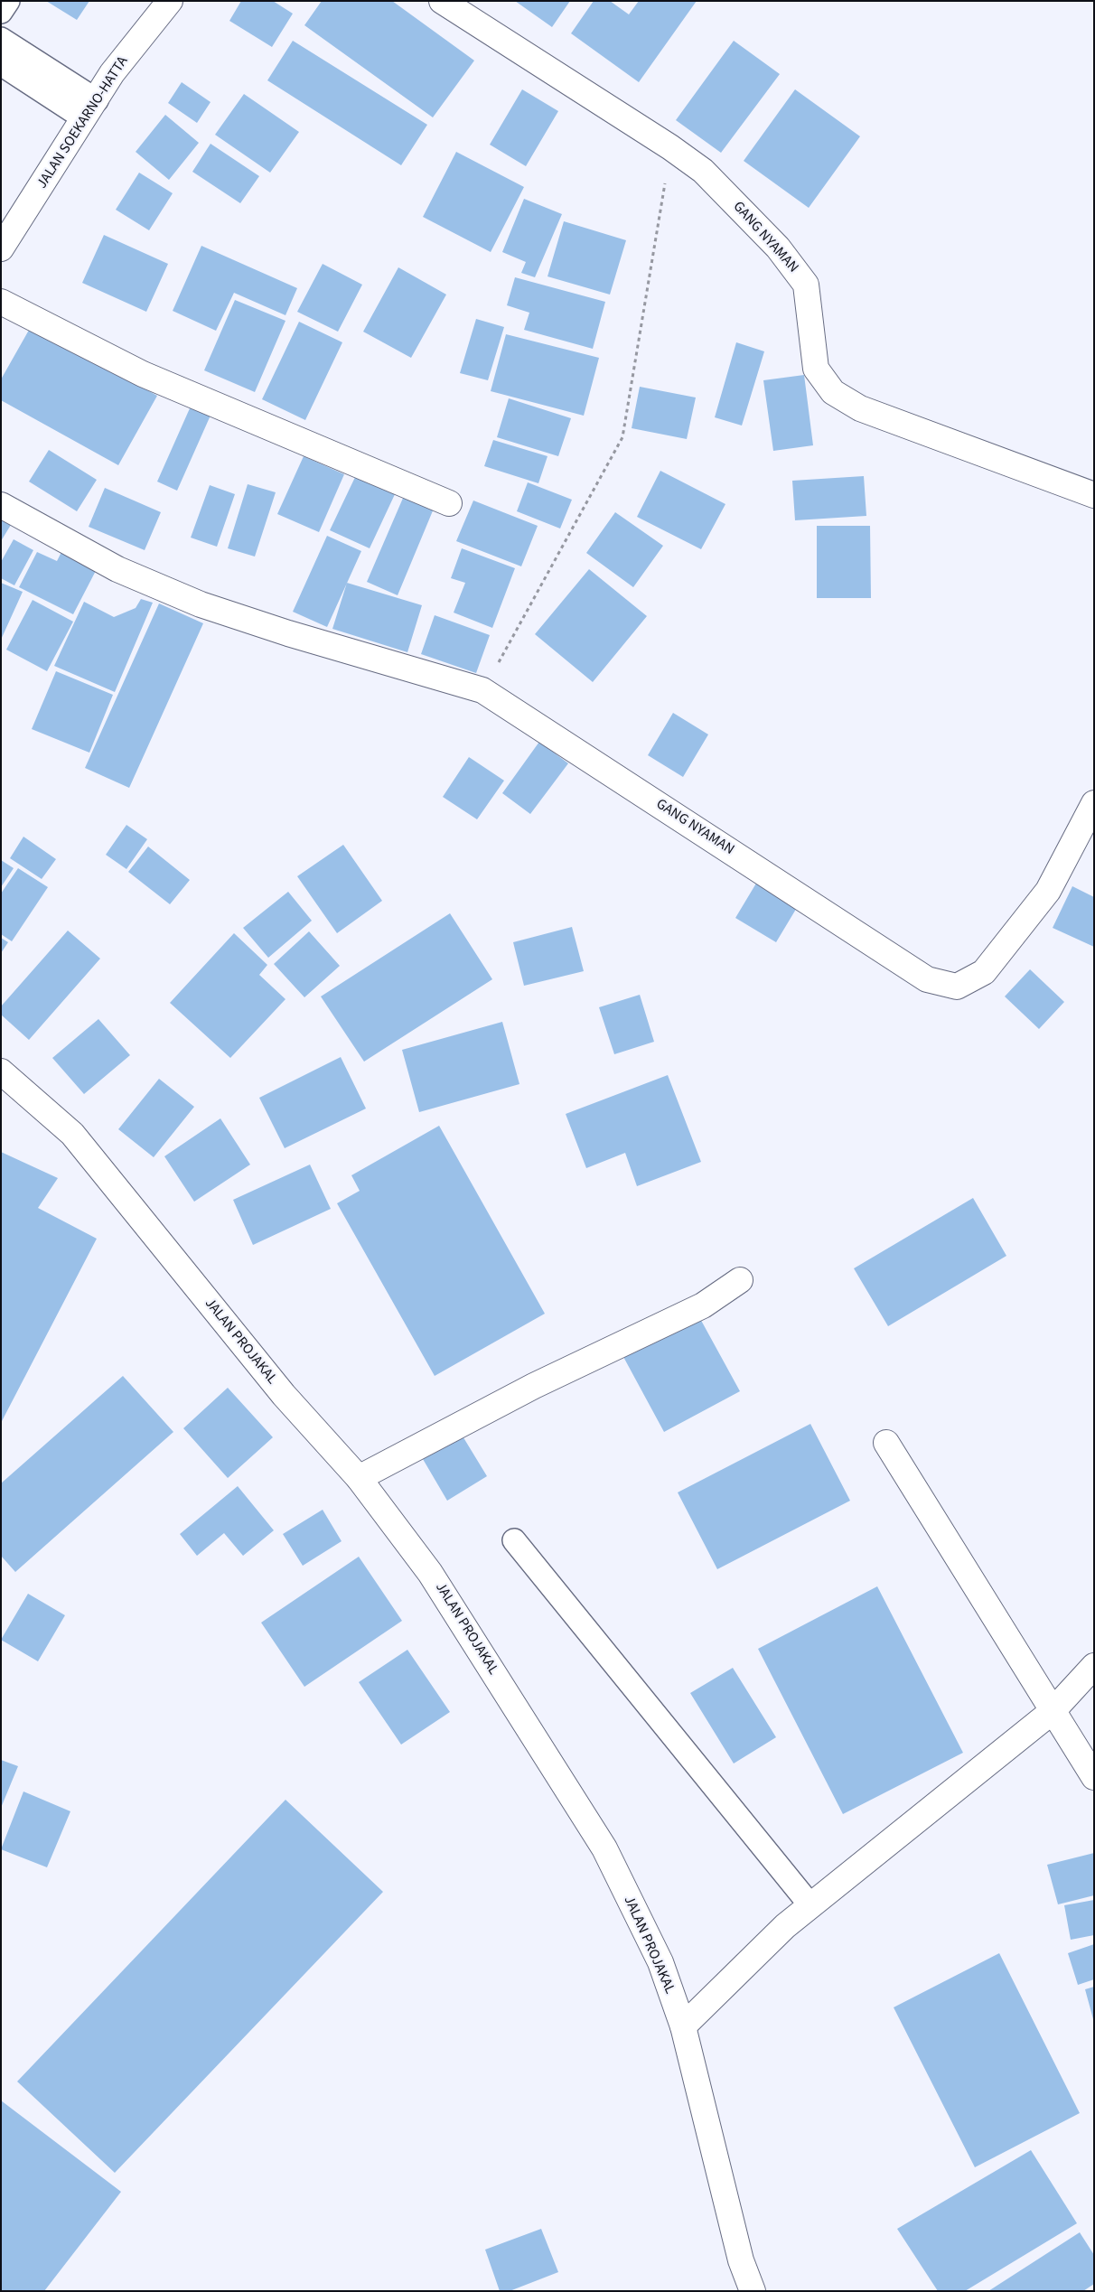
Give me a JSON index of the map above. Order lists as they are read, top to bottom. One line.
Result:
{"streets":{"main road":["JALAN SOEKARNO-HATTA","GANG NYAMAN","JALAN PROJAKAL"]}}
